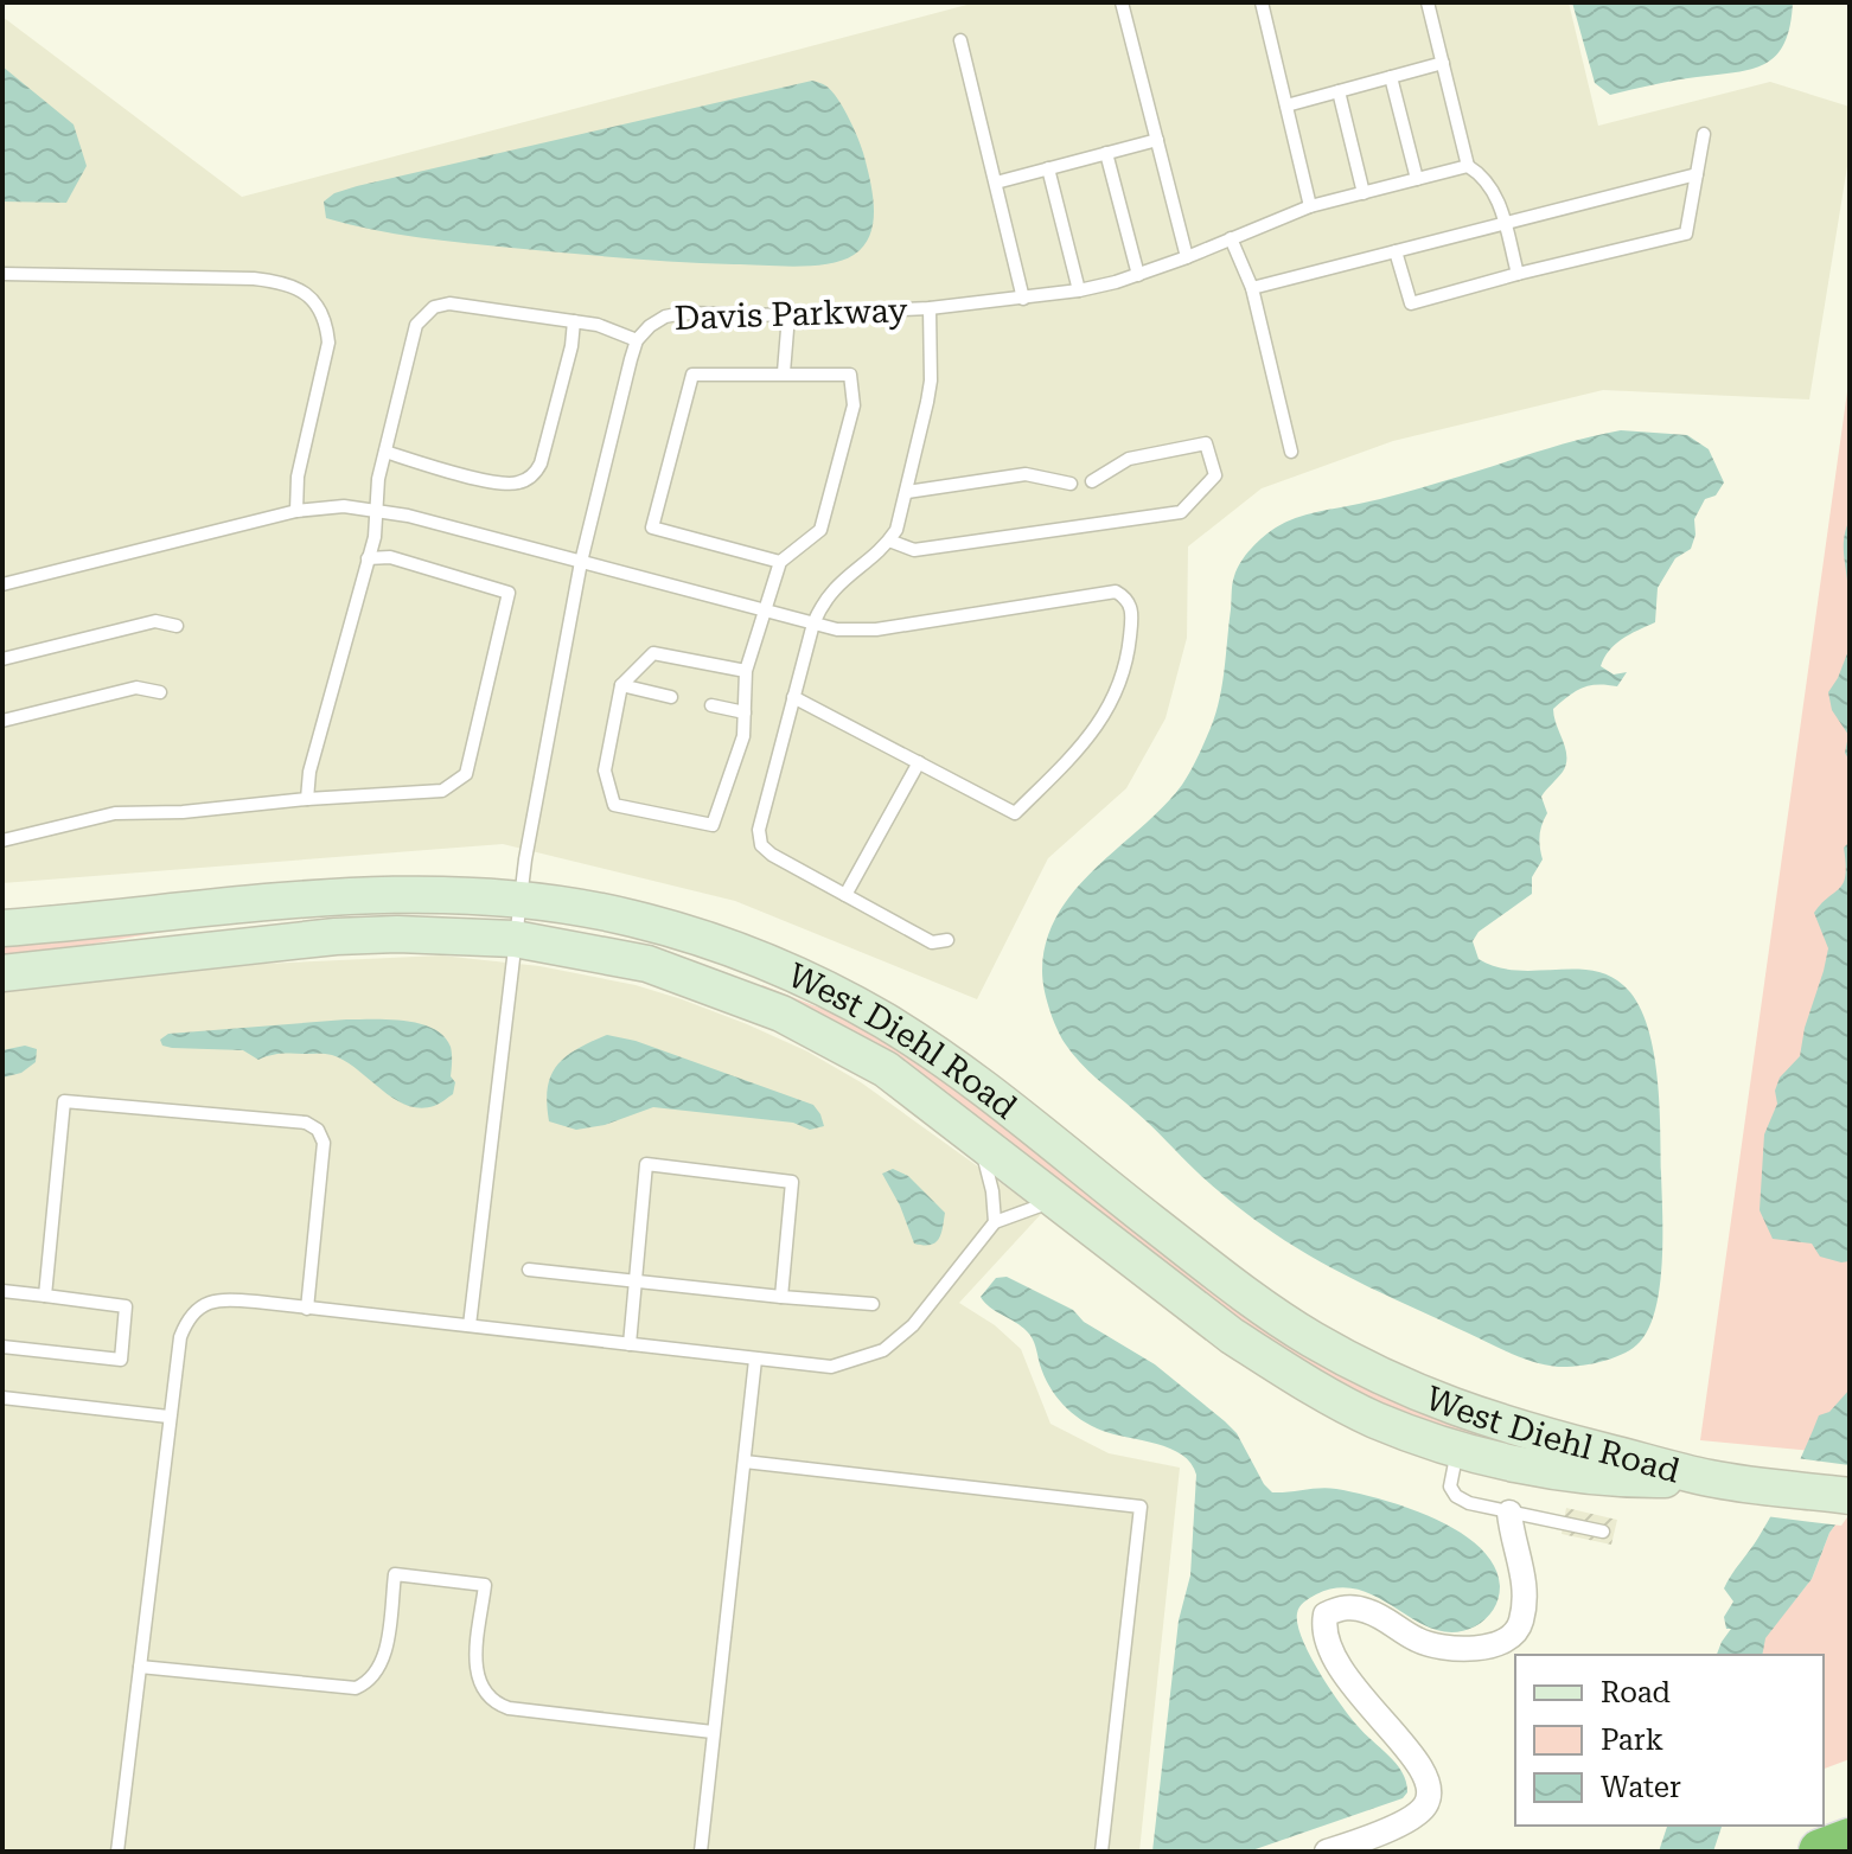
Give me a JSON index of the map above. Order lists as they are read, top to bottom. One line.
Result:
{"streets":{"street":["West Diehl Road"],"lane":["Davis Parkway"]},"crossings":[["Davis Parkway","West Diehl Road"]],"legend":["Road","Park","Water"]}
